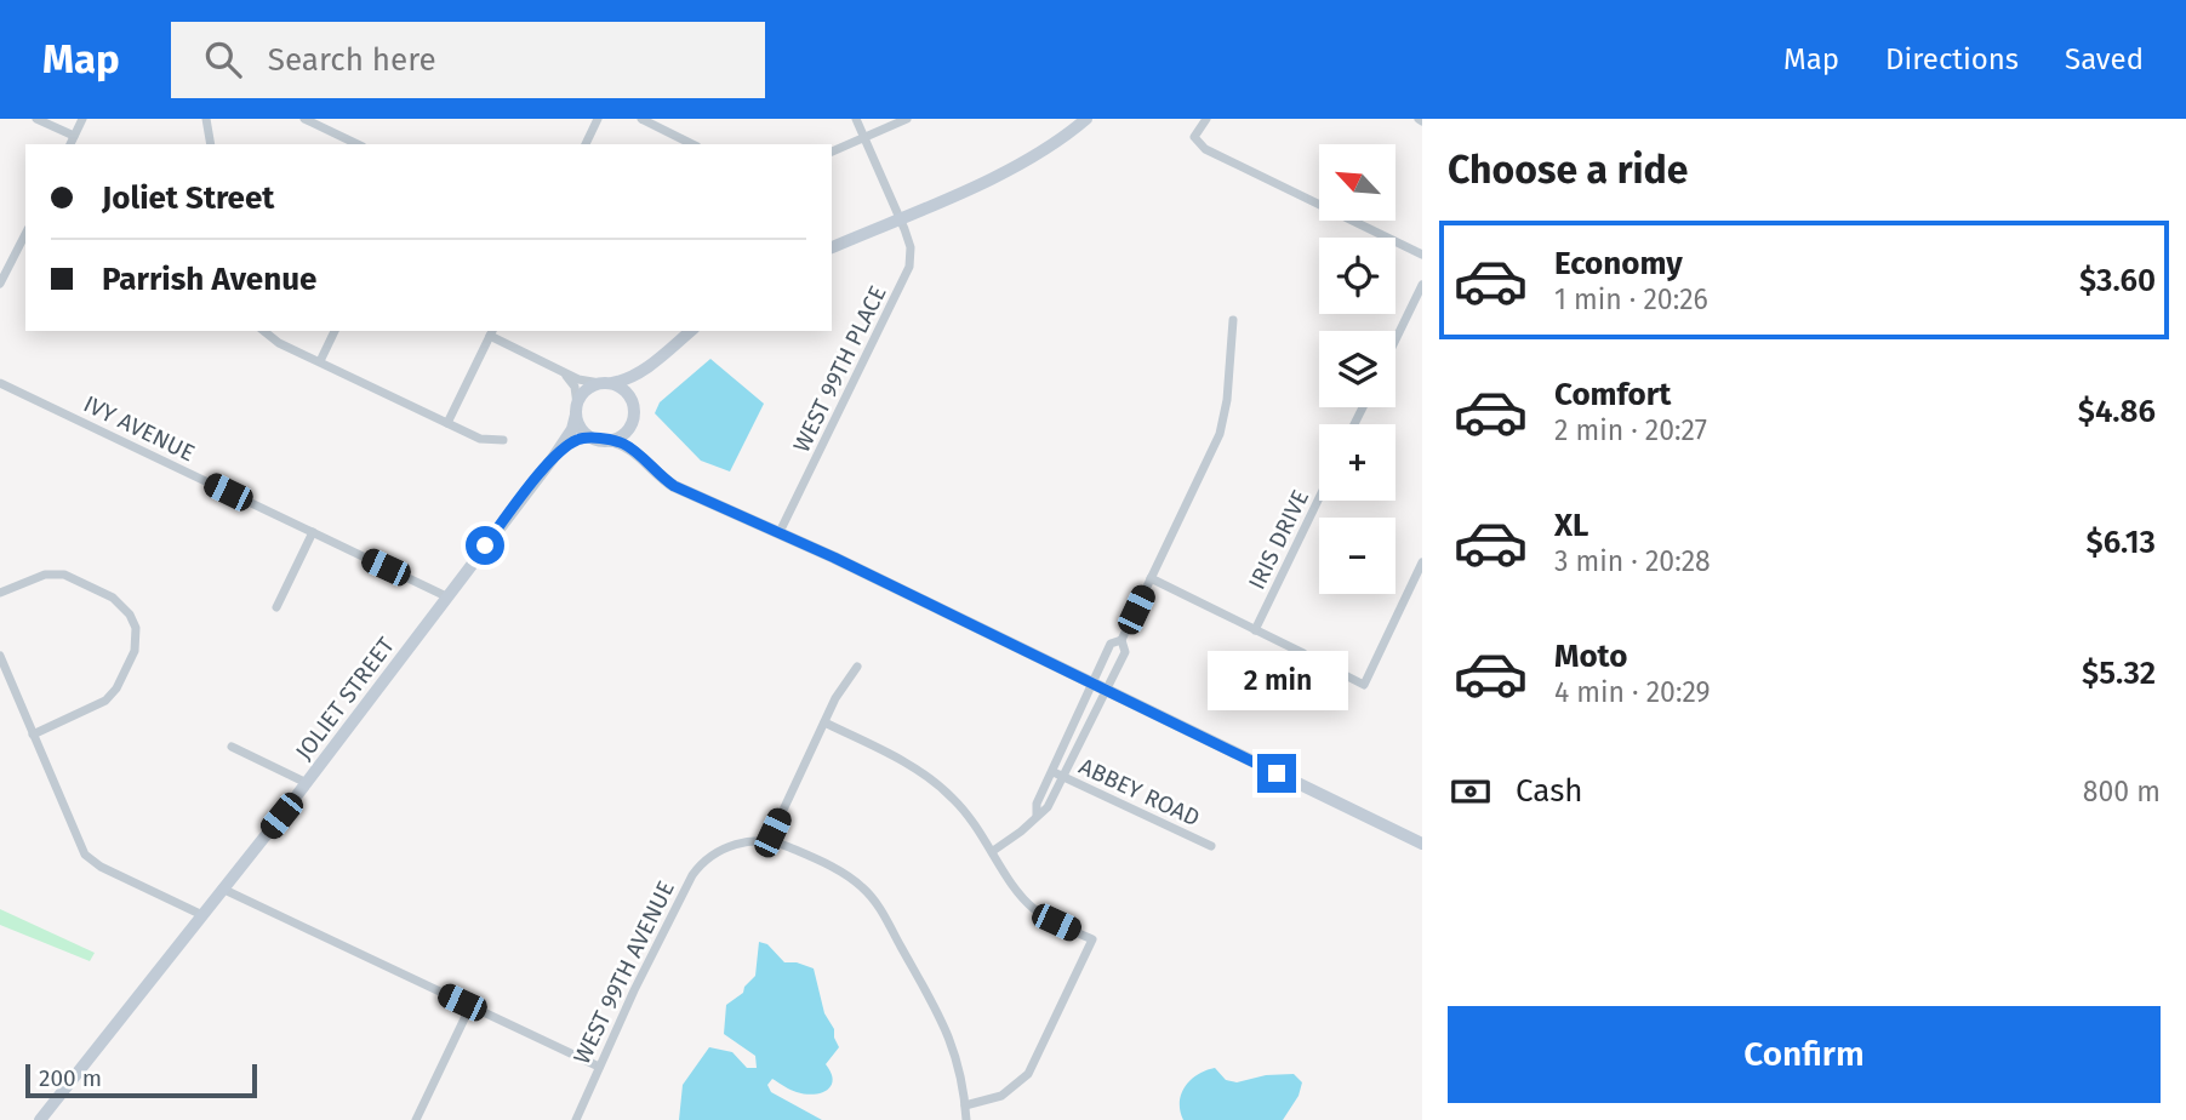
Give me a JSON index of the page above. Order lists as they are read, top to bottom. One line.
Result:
{"streets":{"street":["WEST 99TH PLACE","IVY AVENUE","IRIS DRIVE","JOLIET STREET","ABBEY ROAD","WEST 99TH AVENUE"]},"crossings":[["IVY AVENUE","JOLIET STREET"]],"scale_bar":"200 m","north":"top left","page":{"header":"Map","search":"Search here","nav":["Map","Directions","Saved"],"heading":"Choose a ride","map_buttons":["+","−"],"banner":["Joliet Street","Parrish Avenue"],"list":[{"name":"Economy","note":"1 min · 20:26","value":"$3.60"},{"name":"Comfort","note":"2 min · 20:27","value":"$4.86"},{"name":"XL","note":"3 min · 20:28","value":"$6.13"},{"name":"Moto","note":"4 min · 20:29","value":"$5.32"}],"bubble":"2 min","pay":["Cash","800 m"],"buttons":"Confirm","scale":"200 m"}}
